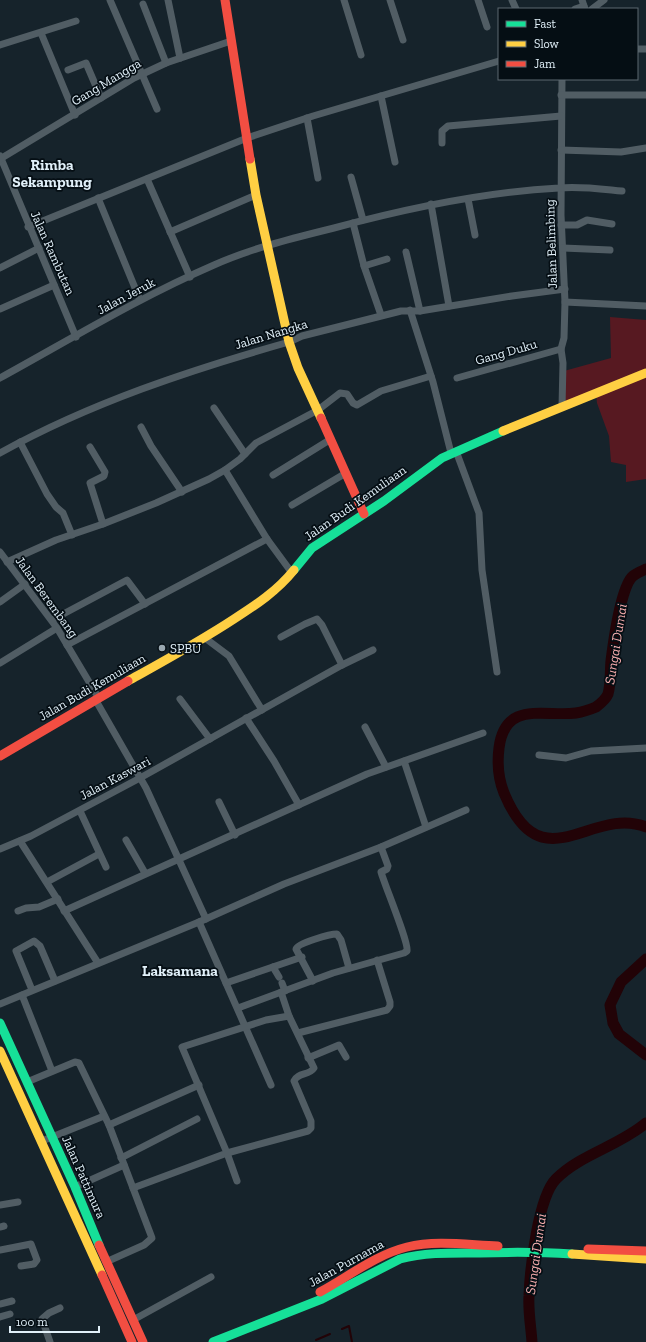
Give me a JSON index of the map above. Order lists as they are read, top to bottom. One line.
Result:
{"streets":{"main road":["Jalan Budi Kemuliaan","Jalan Pattimura","Jalan Purnama"],"street":["Gang Mangga","Jalan Belimbing","Jalan Rambutan","Jalan Jeruk","Jalan Nangka","Gang Duku","Jalan Berembang","Jalan Kaswari"]},"crossings":[["Gang Mangga","Jalan Rambutan"],["Jalan Belimbing","Jalan Jeruk"],["Jalan Belimbing","Jalan Nangka"],["Jalan Belimbing","Gang Duku"],["Jalan Belimbing","Jalan Budi Kemuliaan"],["Jalan Rambutan","Jalan Jeruk"],["Jalan Budi Kemuliaan","Jalan Berembang"],["Jalan Berembang","Jalan Kaswari"]],"districts":["Rimba Sekampung","Laksamana"],"water":["Sungai Dumai"],"places":["SPBU"],"legend":["Fast","Slow","Jam"],"scale_bar":"100 m"}
